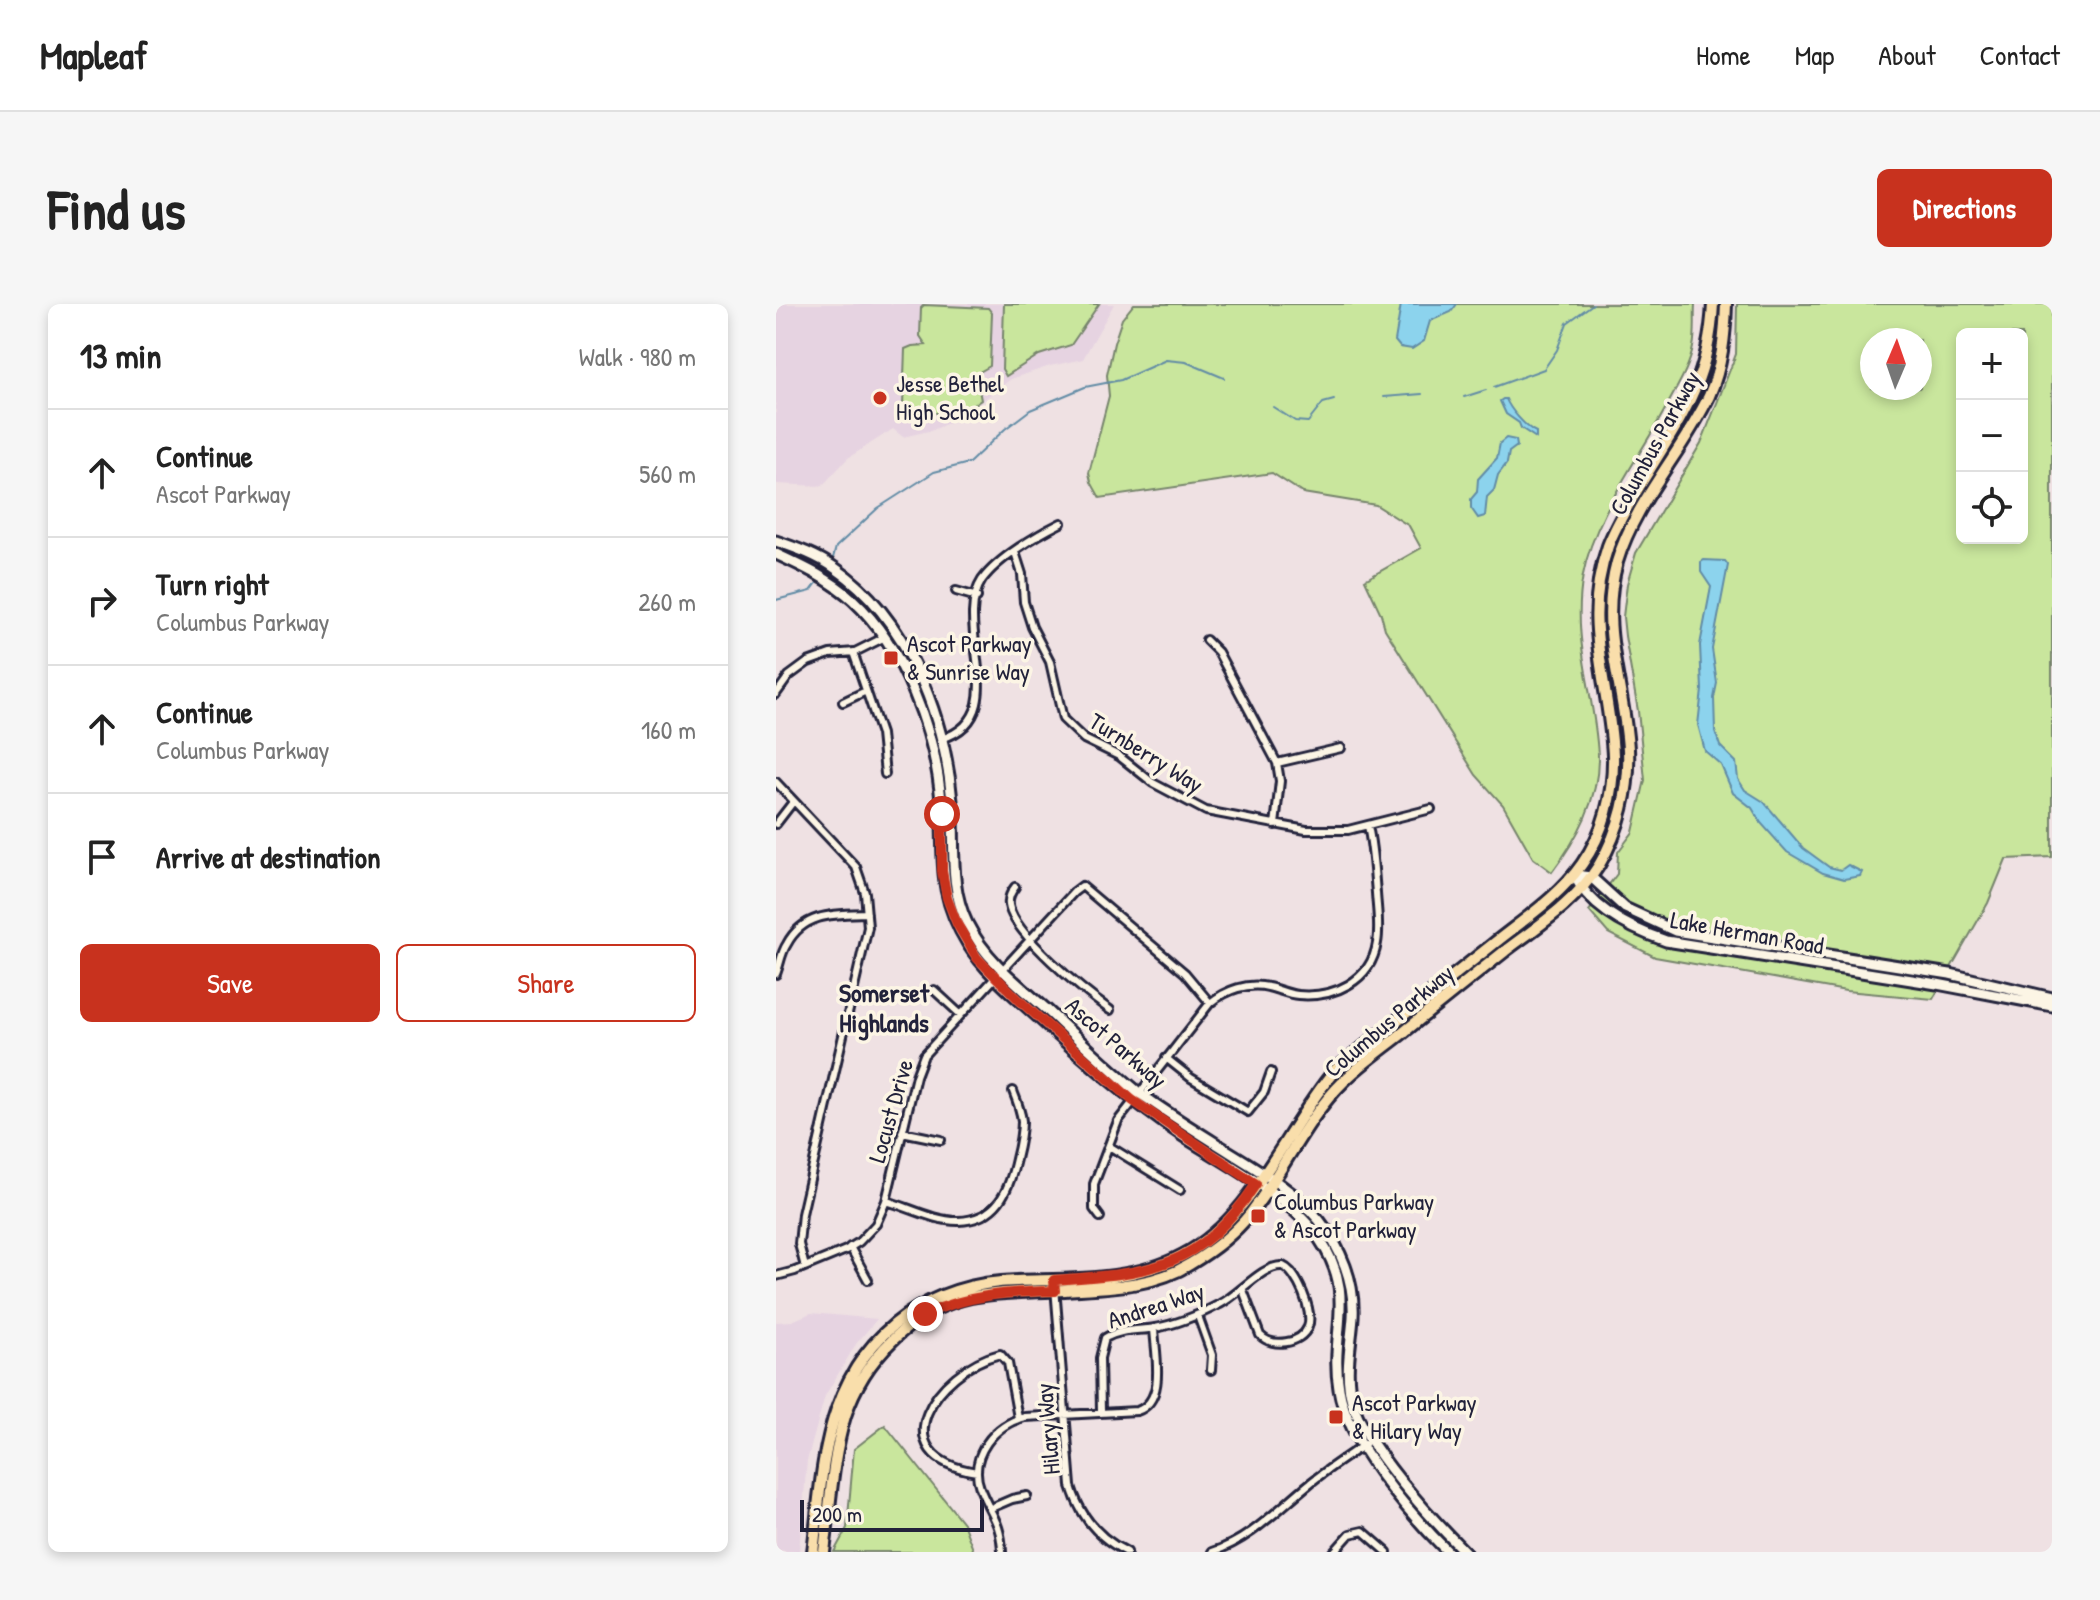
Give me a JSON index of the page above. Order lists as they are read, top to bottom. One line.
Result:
{"streets":{"main road":["Columbus Parkway","Lake Herman Road","Ascot Parkway"],"street":["Turnberry Way","Locust Drive","Andrea Way","Hilary Way"]},"crossings":[["Columbus Parkway","Lake Herman Road"],["Columbus Parkway","Ascot Parkway"],["Columbus Parkway","Hilary Way"],["Ascot Parkway","Locust Drive"]],"districts":["Somerset Highlands"],"places":{"other":["Jesse Bethel High School"],"transit":["Ascot Parkway & Sunrise Way","Columbus Parkway & Ascot Parkway","Ascot Parkway & Hilary Way"]},"scale_bar":"200 m","north":"top","page":{"header":"Mapleaf","nav":["Home","Map","About","Contact"],"buttons":["Directions",["Save","Share"]],"title":"Find us","heading":["13 min","Walk · 980 m"],"map_buttons":["+","−"],"list":[["Continue","Ascot Parkway","560 m"],["Turn right","Columbus Parkway","260 m"],["Continue","Columbus Parkway","160 m"],"Arrive at destination"],"scale":"200 m"}}
